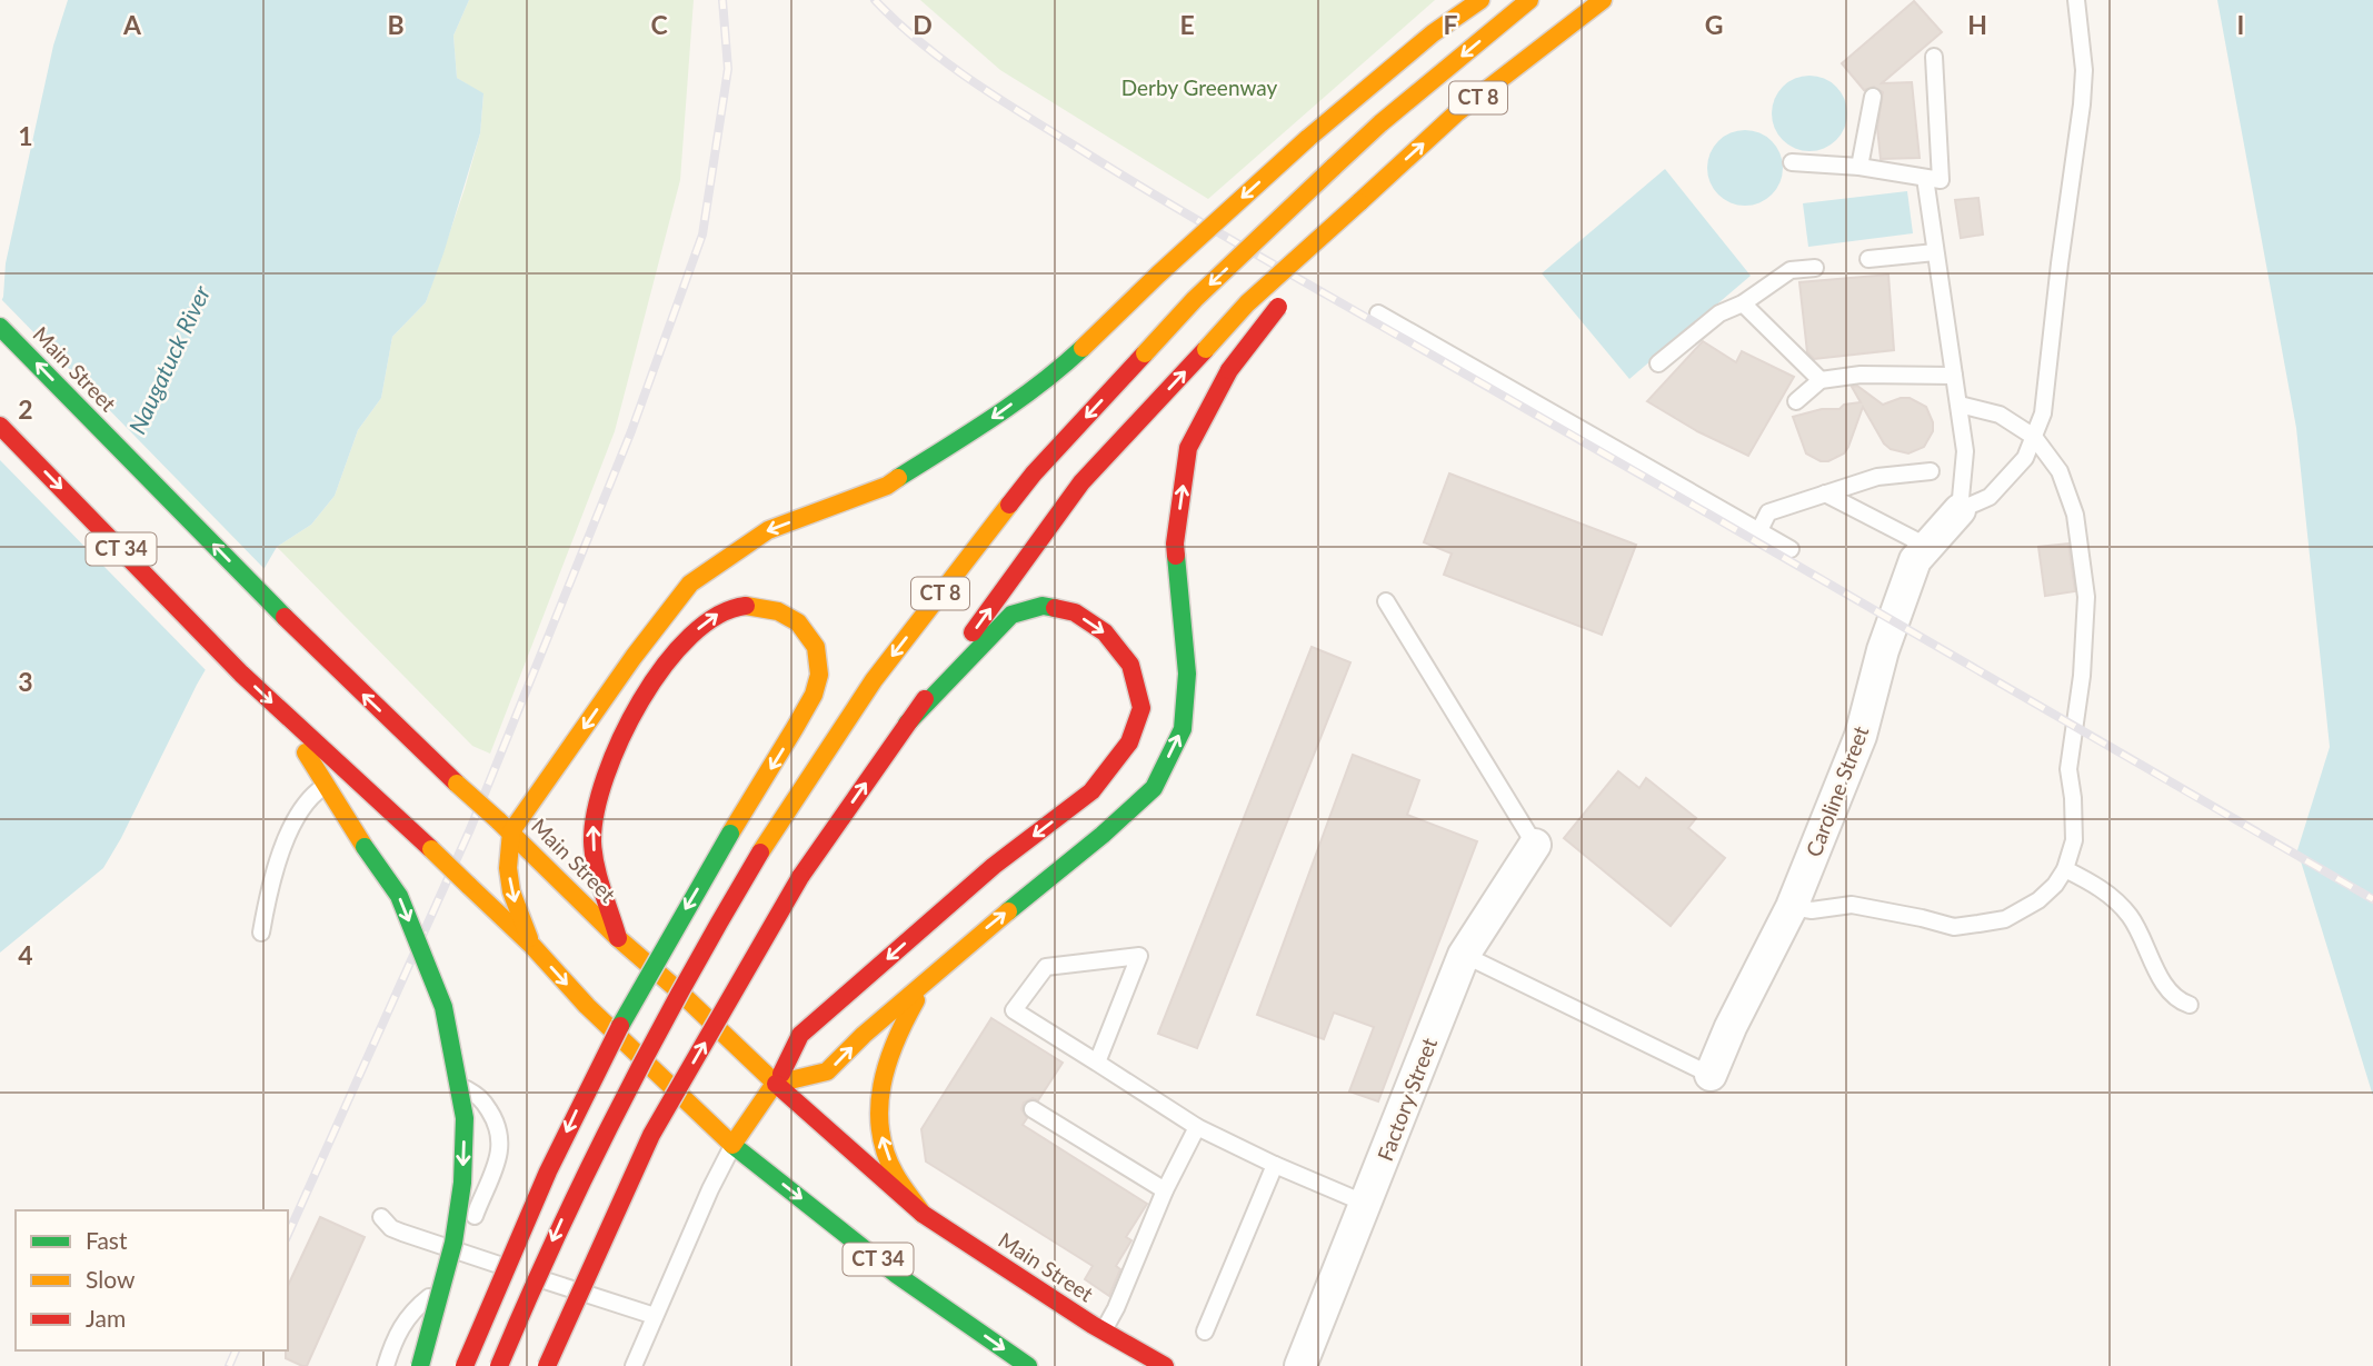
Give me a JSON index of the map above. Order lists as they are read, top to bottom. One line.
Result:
{"streets":{"main road":["CT 8","Main Street","CT 34"],"street":["Caroline Street","Factory Street"]},"water":["Naugatuck River"],"parks":["Derby Greenway"],"legend":["Fast","Slow","Jam"],"grid":{"columns":["A","B","C","D","E","F","G","H","I"],"rows":["1","2","3","4"]}}
